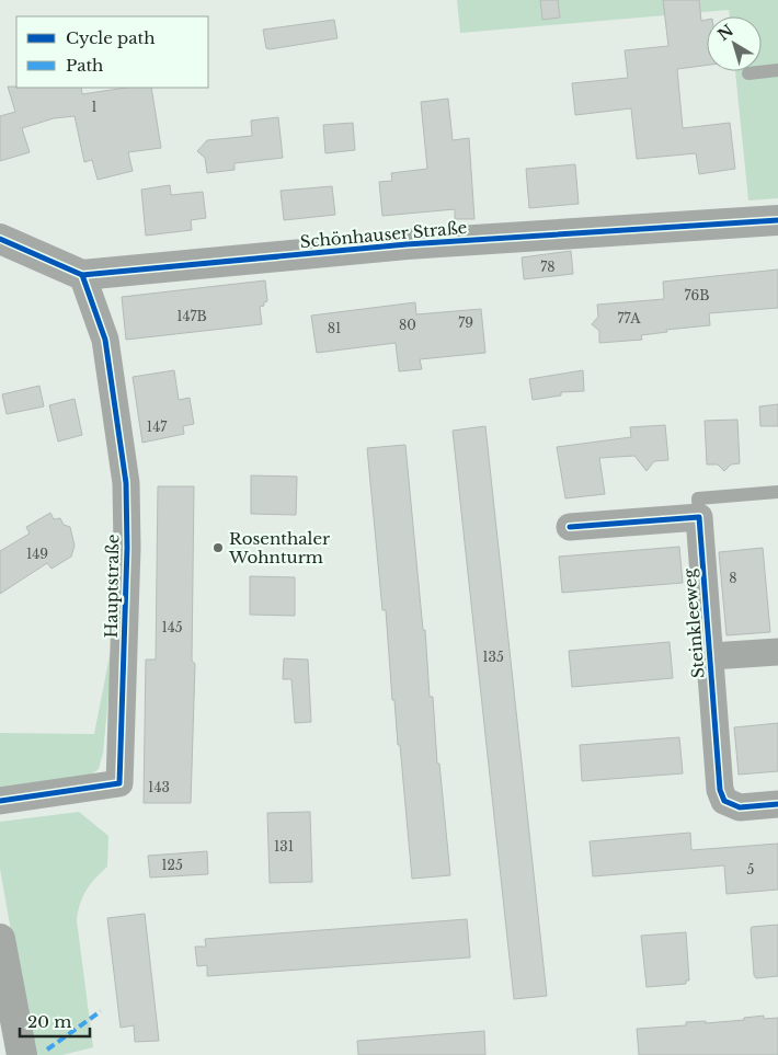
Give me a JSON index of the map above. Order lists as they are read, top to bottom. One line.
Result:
{"streets":{"street":["Schönhauser Straße","Hauptstraße","Steinkleeweg"]},"crossings":[["Schönhauser Straße","Hauptstraße"]],"places":["Rosenthaler Wohnturm"],"house_numbers":["1","78","76B","147B","77A","79","80","81","147","149","8","145","135","143","131","125","5"],"legend":["Cycle path","Path"],"scale_bar":"20 m","north":"top left"}
